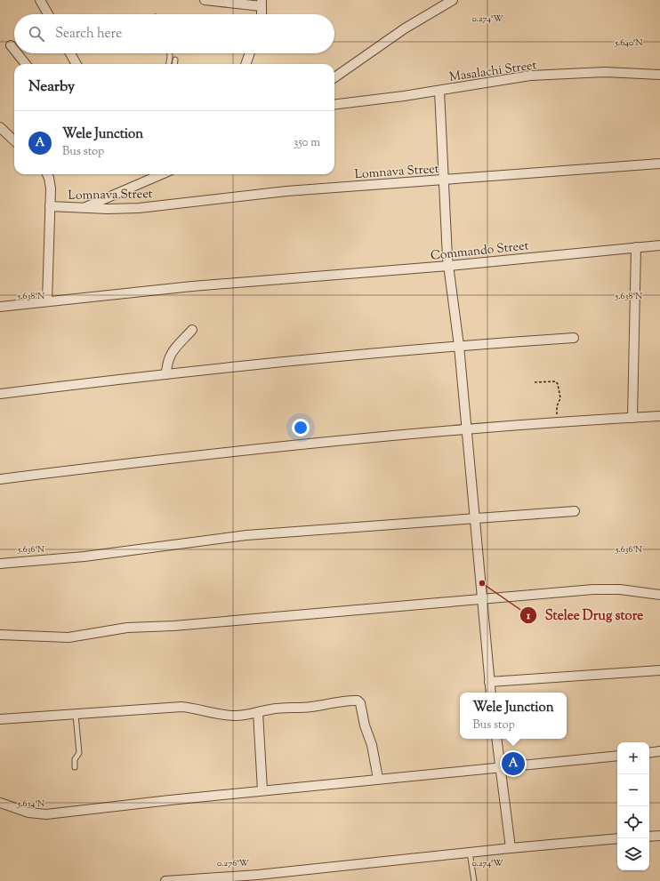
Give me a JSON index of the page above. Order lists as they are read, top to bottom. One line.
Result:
{"streets":{"street":["Masalachi Street","Lomnava Street","Commando Street"]},"places":["Stelee Drug store"],"page":{"search":"Search here","heading":"Nearby","list":[{"mark":"A","name":"Wele Junction","note":"Bus stop","value":"350 m"}],"popup":["Wele Junction","Bus stop"],"map_buttons":["+","−"],"pins":"A"},"coordinates":["0.274°W","5.640°N","5.638°N","5.636°N","5.634°N","0.276°W"]}
